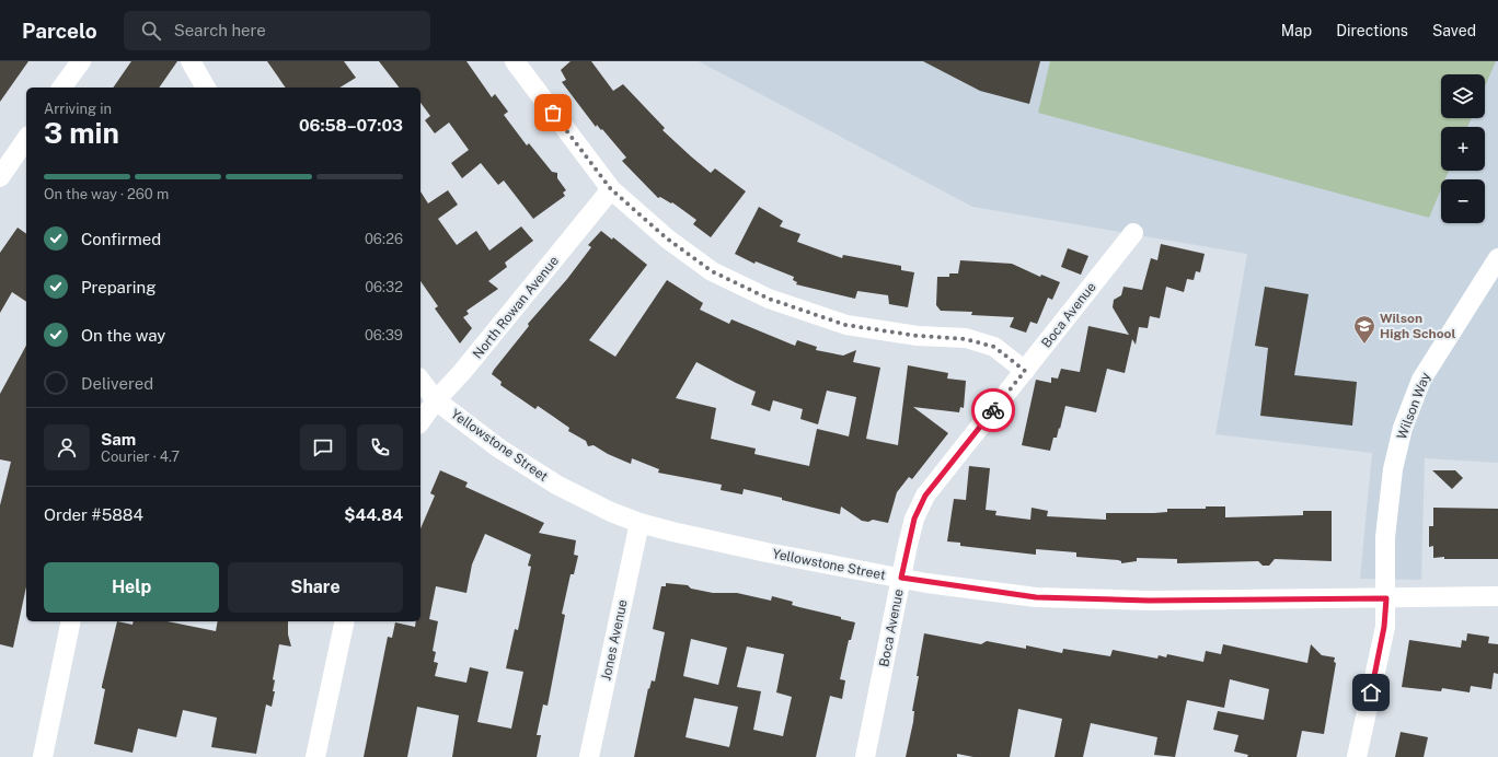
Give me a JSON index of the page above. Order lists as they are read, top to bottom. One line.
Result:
{"streets":{"street":["North Rowan Avenue","Boca Avenue","Wilson Way","Yellowstone Street","Jones Avenue"]},"crossings":[["North Rowan Avenue","Yellowstone Street"],["Boca Avenue","Yellowstone Street"],["Wilson Way","Yellowstone Street"],["Yellowstone Street","Jones Avenue"]],"places":{"school or university":["Wilson High School"]},"page":{"header":"Parcelo","search":"Search here","nav":["Map","Directions","Saved"],"map_buttons":["+","−"],"heading":["3 min","Arriving in","06:58–07:03"],"panel":["Sam","Courier · 4.7","Order #5884","$44.84"],"bar":"On the way · 260 m","list":[["Confirmed","06:26"],["Preparing","06:32"],["On the way","06:39"],"Delivered"],"buttons":["Help","Share"]}}
